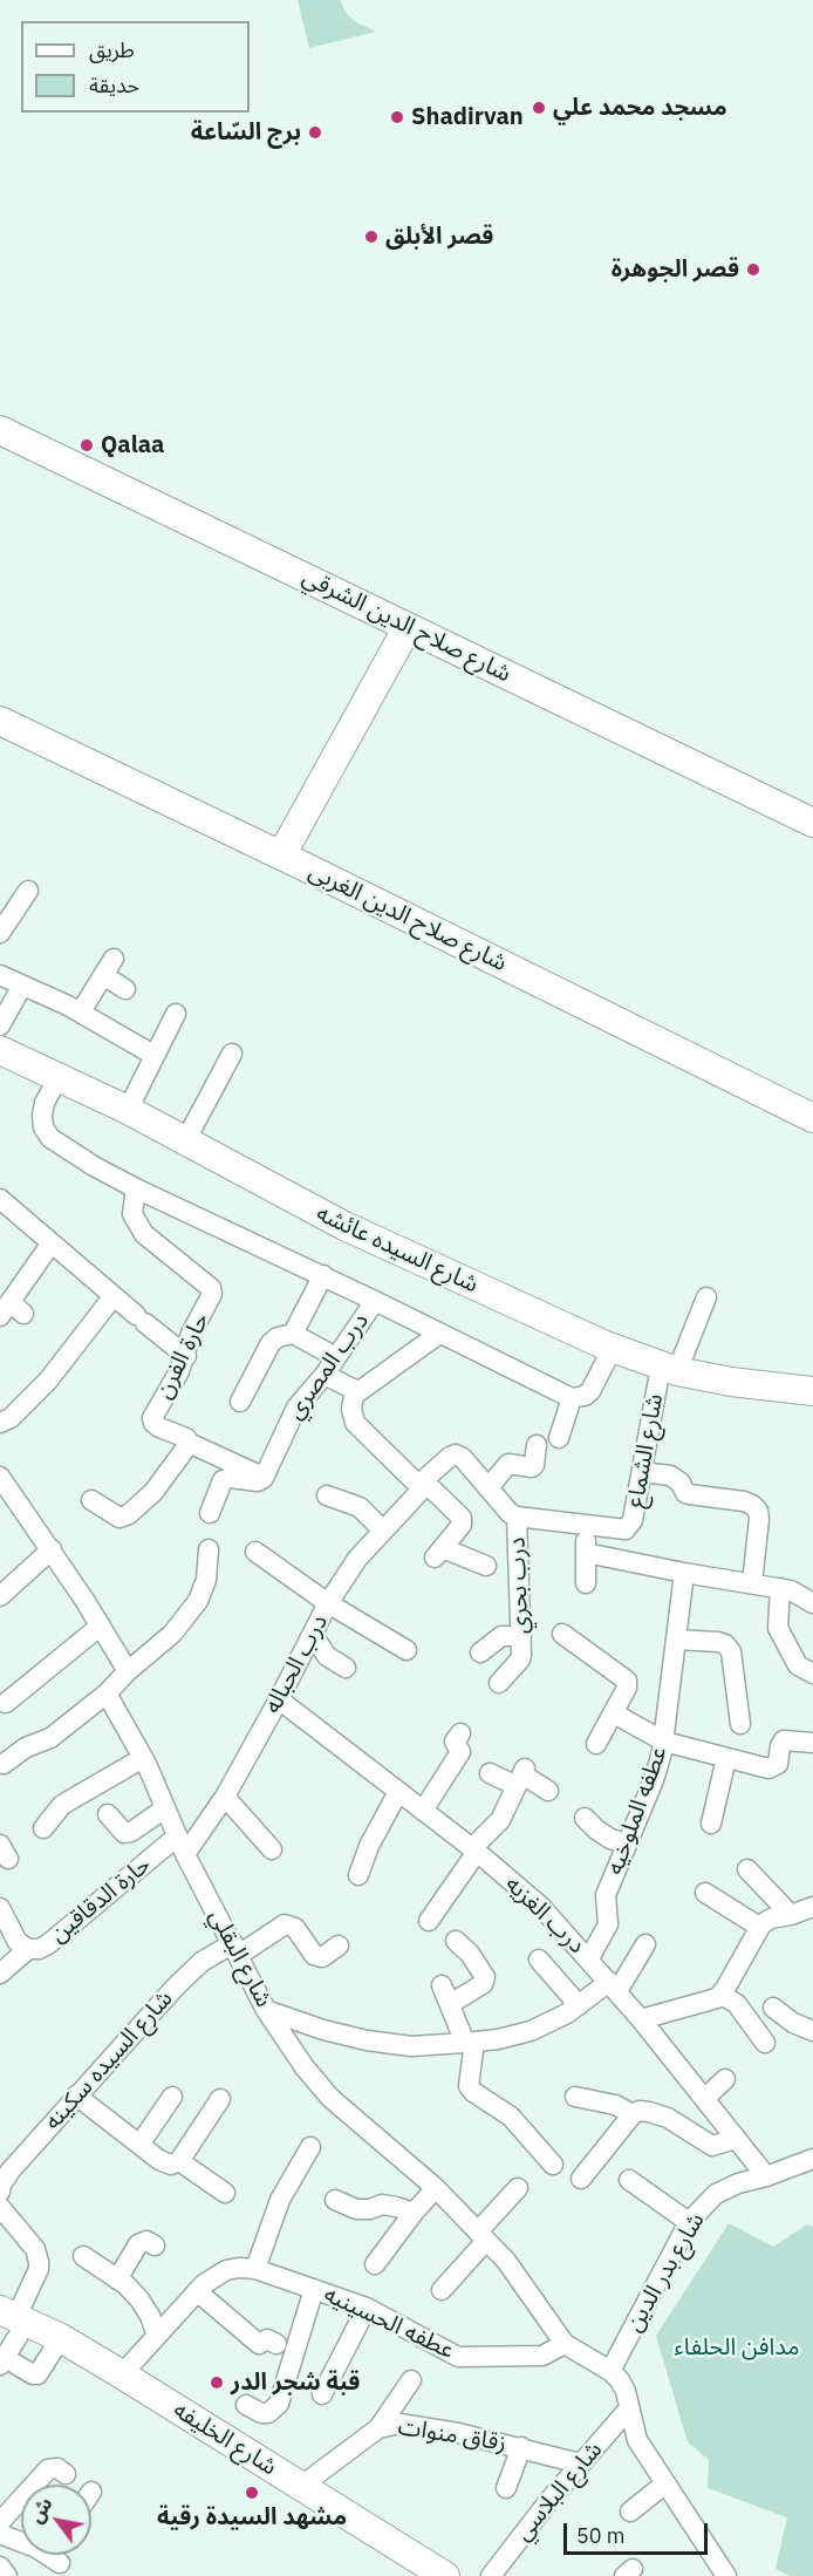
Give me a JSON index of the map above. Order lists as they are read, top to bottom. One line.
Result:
{"streets":{"main road":["شارع صلاح الدين الشرقي","شارع صلاح الدين الغربى","شارع السيده عائشه","شارع الخليفه"],"street":["حارة الفرن","درب المصري","شارع الشماع","درب بحري","درب الحباله","عطفه الملوخيه","حارة الدقاقين","درب الغزيه","شارع البقلي","شارع السيده سكينه","شارع بدر الدين","عطفه الحسينيه","زقاق منوات","شارع البلاسي"]},"crossings":[["شارع السيده عائشه","شارع الشماع"],["درب بحري","درب الحباله"],["درب الحباله","حارة الدقاقين"],["درب الحباله","درب الغزيه"],["درب الحباله","شارع البقلي"],["عطفه الملوخيه","درب الغزيه"],["حارة الدقاقين","شارع البقلي"],["درب الغزيه","شارع بدر الدين"],["شارع البقلي","شارع السيده سكينه"],["شارع البقلي","شارع بدر الدين"],["شارع البقلي","عطفه الحسينيه"],["شارع السيده سكينه","شارع الخليفه"],["زقاق منوات","شارع الخليفه"],["زقاق منوات","شارع البلاسي"]],"parks":["مدافن الحلفاء"],"places":["مسجد محمد علي","Shadirvan","برج السّاعة","قصر الأبلق","قصر الجوهرة","Qalaa","قبة شجر الدر","مشهد السيدة رقية"],"legend":["طريق","حديقة"],"scale_bar":"50 m","north":"top left"}
